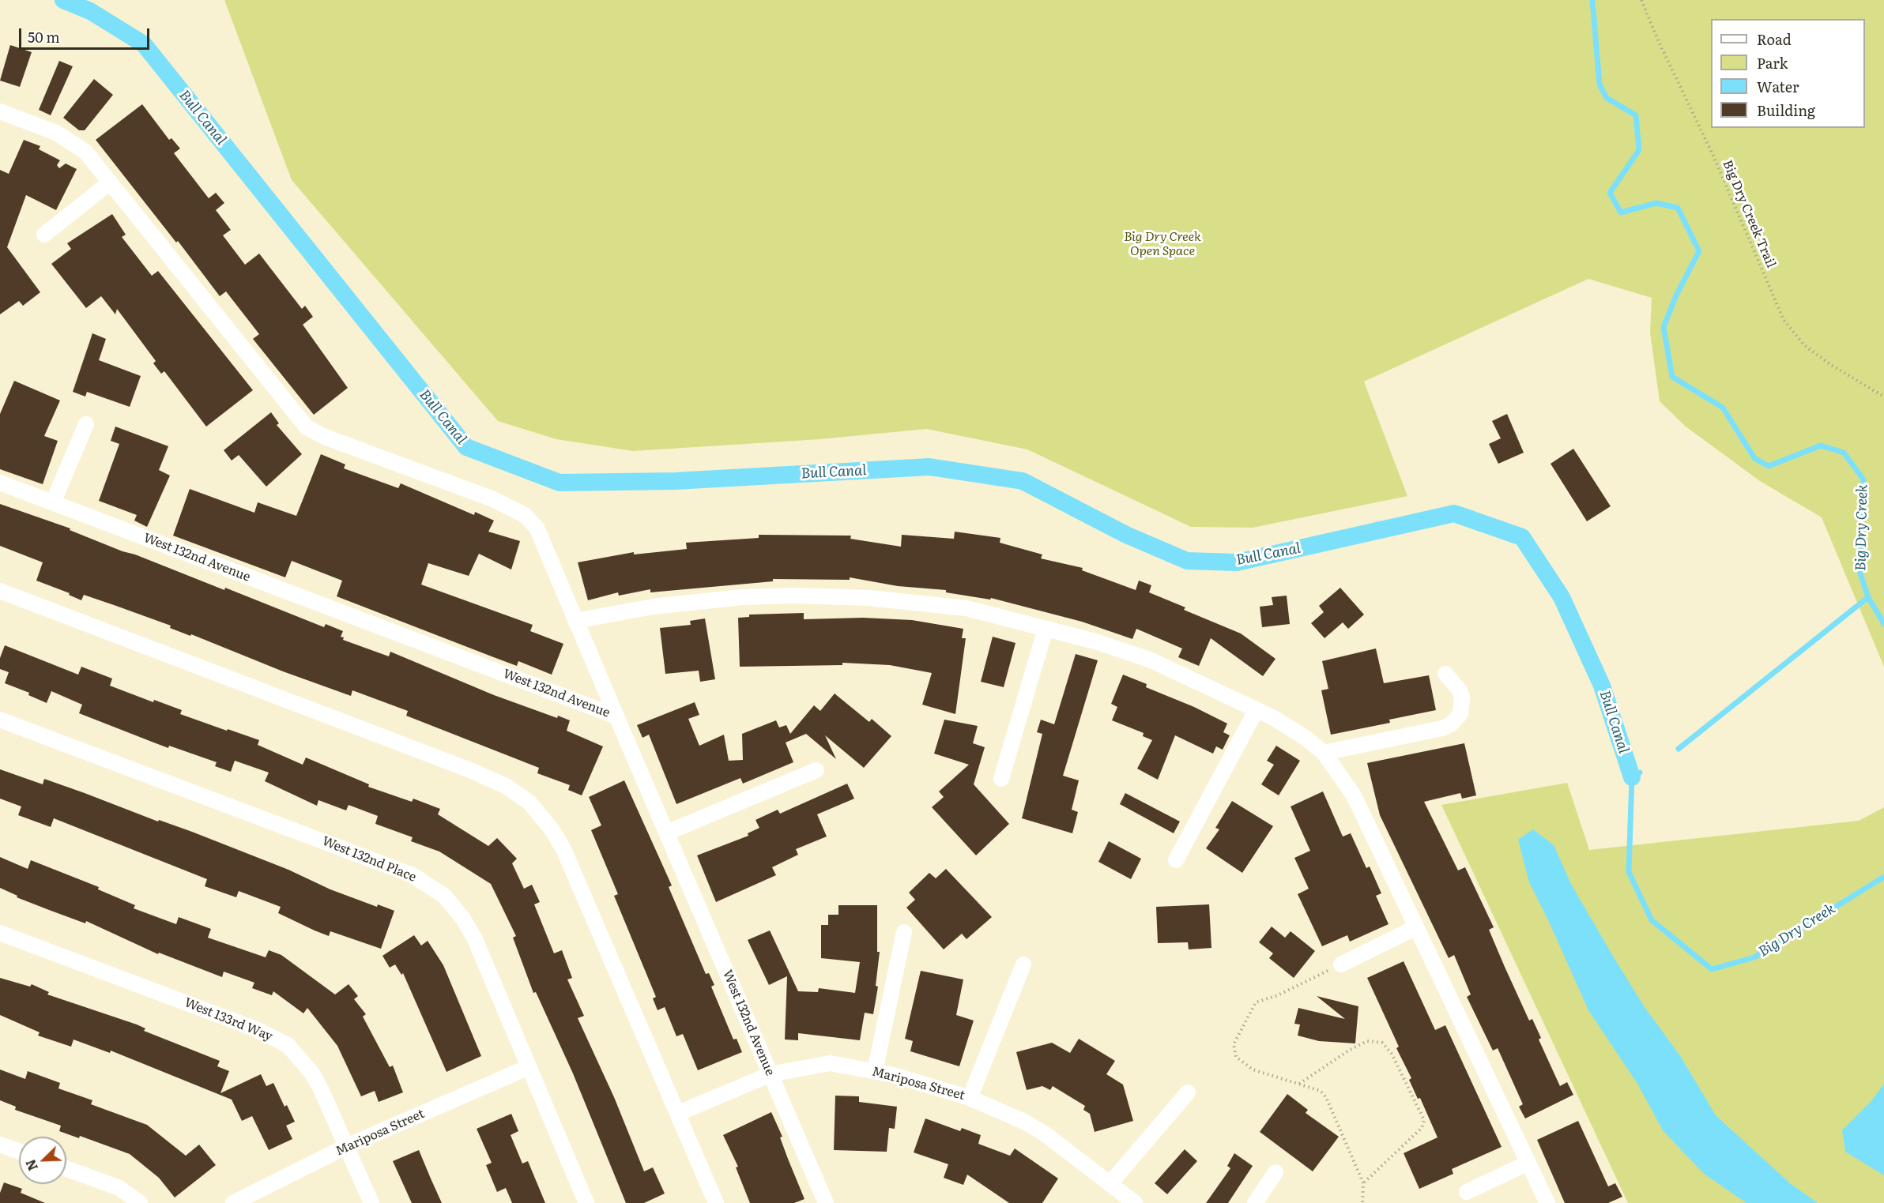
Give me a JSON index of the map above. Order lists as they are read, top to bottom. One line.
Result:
{"streets":{"street":["West 132nd Avenue","West 132nd Place","West 133rd Way","Mariposa Street"],"path":["Big Dry Creek Trail"]},"crossings":[["West 132nd Avenue","Mariposa Street"],["West 132nd Place","Mariposa Street"],["West 133rd Way","Mariposa Street"]],"water":["Bull Canal","Big Dry Creek"],"parks":["Big Dry Creek Open Space"],"legend":["Road","Park","Water","Building"],"scale_bar":"50 m","north":"bottom left"}
